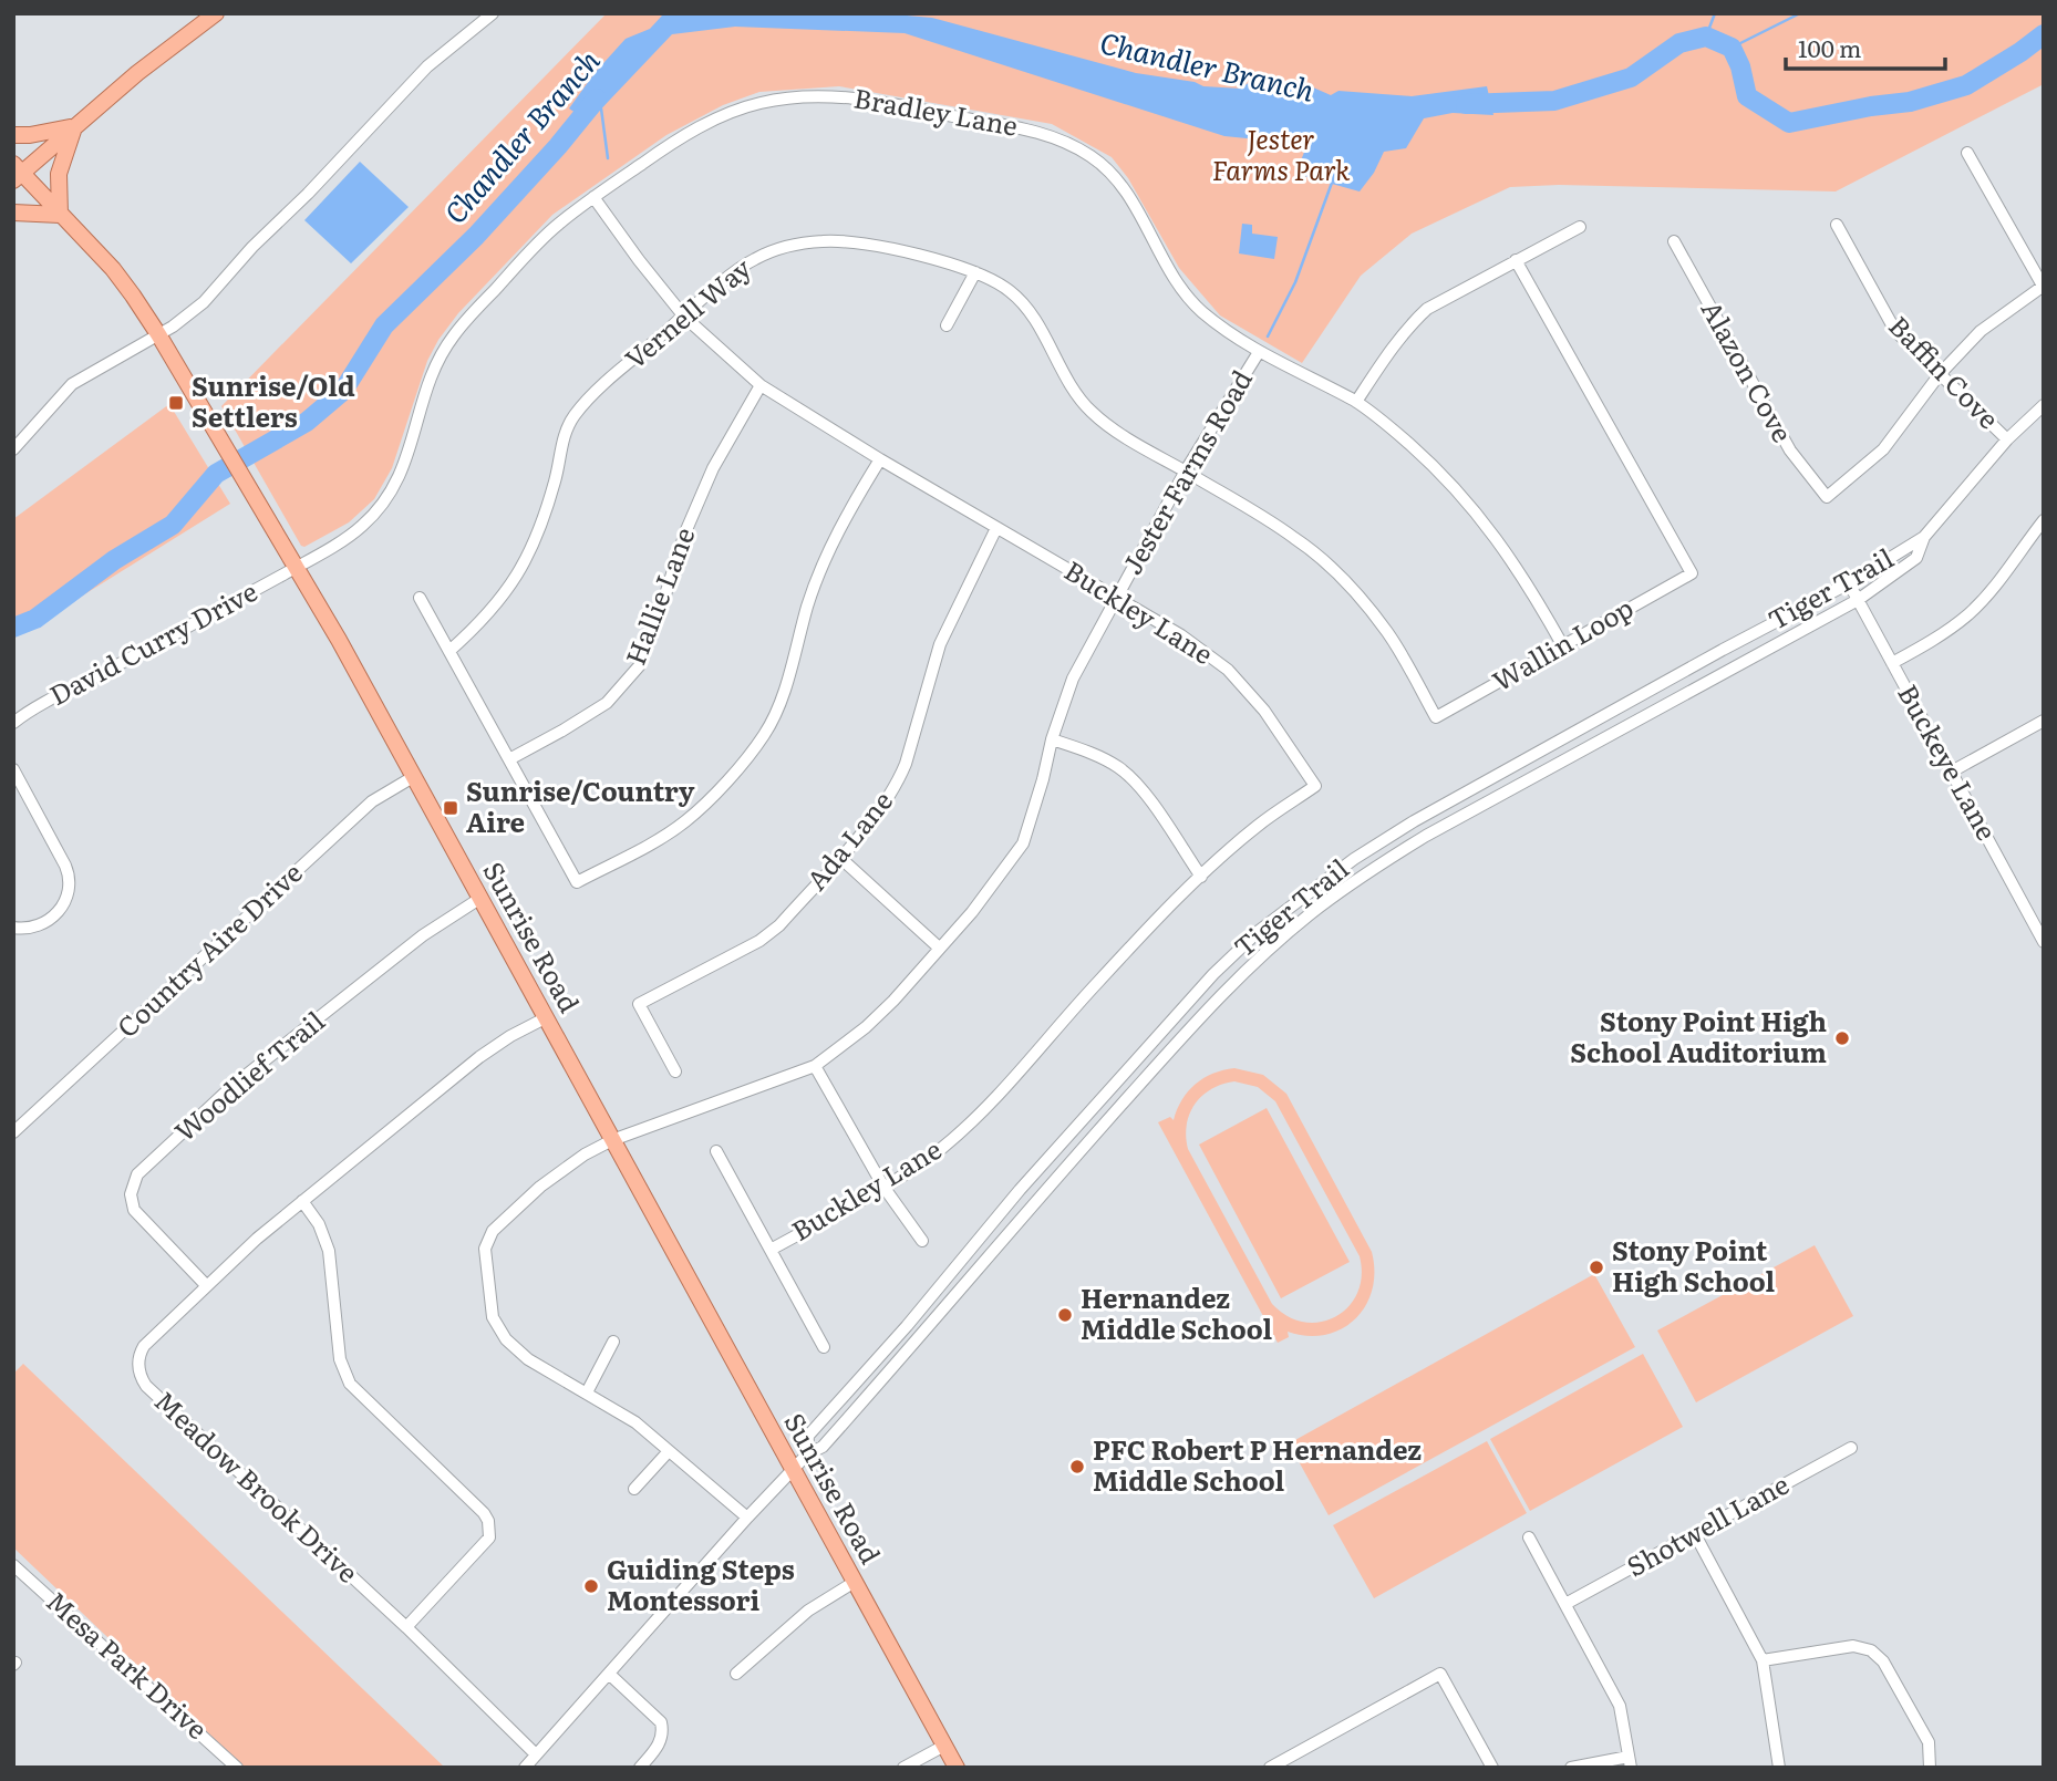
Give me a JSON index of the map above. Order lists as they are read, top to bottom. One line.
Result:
{"streets":{"main road":["Sunrise Road"],"street":["Bradley Lane","Vernell Way","Alazon Cove","Baffin Cove","Jester Farms Road","Tiger Trail","Hallie Lane","Buckley Lane","David Curry Drive","Wallin Loop","Buckeye Lane","Ada Lane","Country Aire Drive","Woodlief Trail","Meadow Brook Drive","Shotwell Lane","Mesa Park Drive"]},"crossings":[["Bradley Lane","Jester Farms Road"],["Bradley Lane","Buckley Lane"],["Bradley Lane","David Curry Drive"],["Bradley Lane","Wallin Loop"],["Bradley Lane","Sunrise Road"],["Vernell Way","Jester Farms Road"],["Vernell Way","Buckley Lane"],["Vernell Way","Wallin Loop"],["Alazon Cove","Baffin Cove"],["Baffin Cove","Tiger Trail"],["Jester Farms Road","Tiger Trail"],["Jester Farms Road","Buckley Lane"],["Jester Farms Road","Wallin Loop"],["Jester Farms Road","Sunrise Road"],["Tiger Trail","Buckeye Lane"],["Tiger Trail","Sunrise Road"],["Tiger Trail","Meadow Brook Drive"],["Hallie Lane","Buckley Lane"],["Buckley Lane","Ada Lane"],["David Curry Drive","Sunrise Road"],["Sunrise Road","Country Aire Drive"],["Sunrise Road","Woodlief Trail"],["Sunrise Road","Meadow Brook Drive"],["Woodlief Trail","Meadow Brook Drive"]],"water":["Chandler Branch"],"parks":["Jester Farms Park"],"places":{"transit":["Sunrise/Old Settlers","Sunrise/Country Aire"],"other":["Stony Point High School Auditorium","Stony Point High School","Hernandez Middle School","PFC Robert P Hernandez Middle School","Guiding Steps Montessori"]},"scale_bar":"100 m"}
